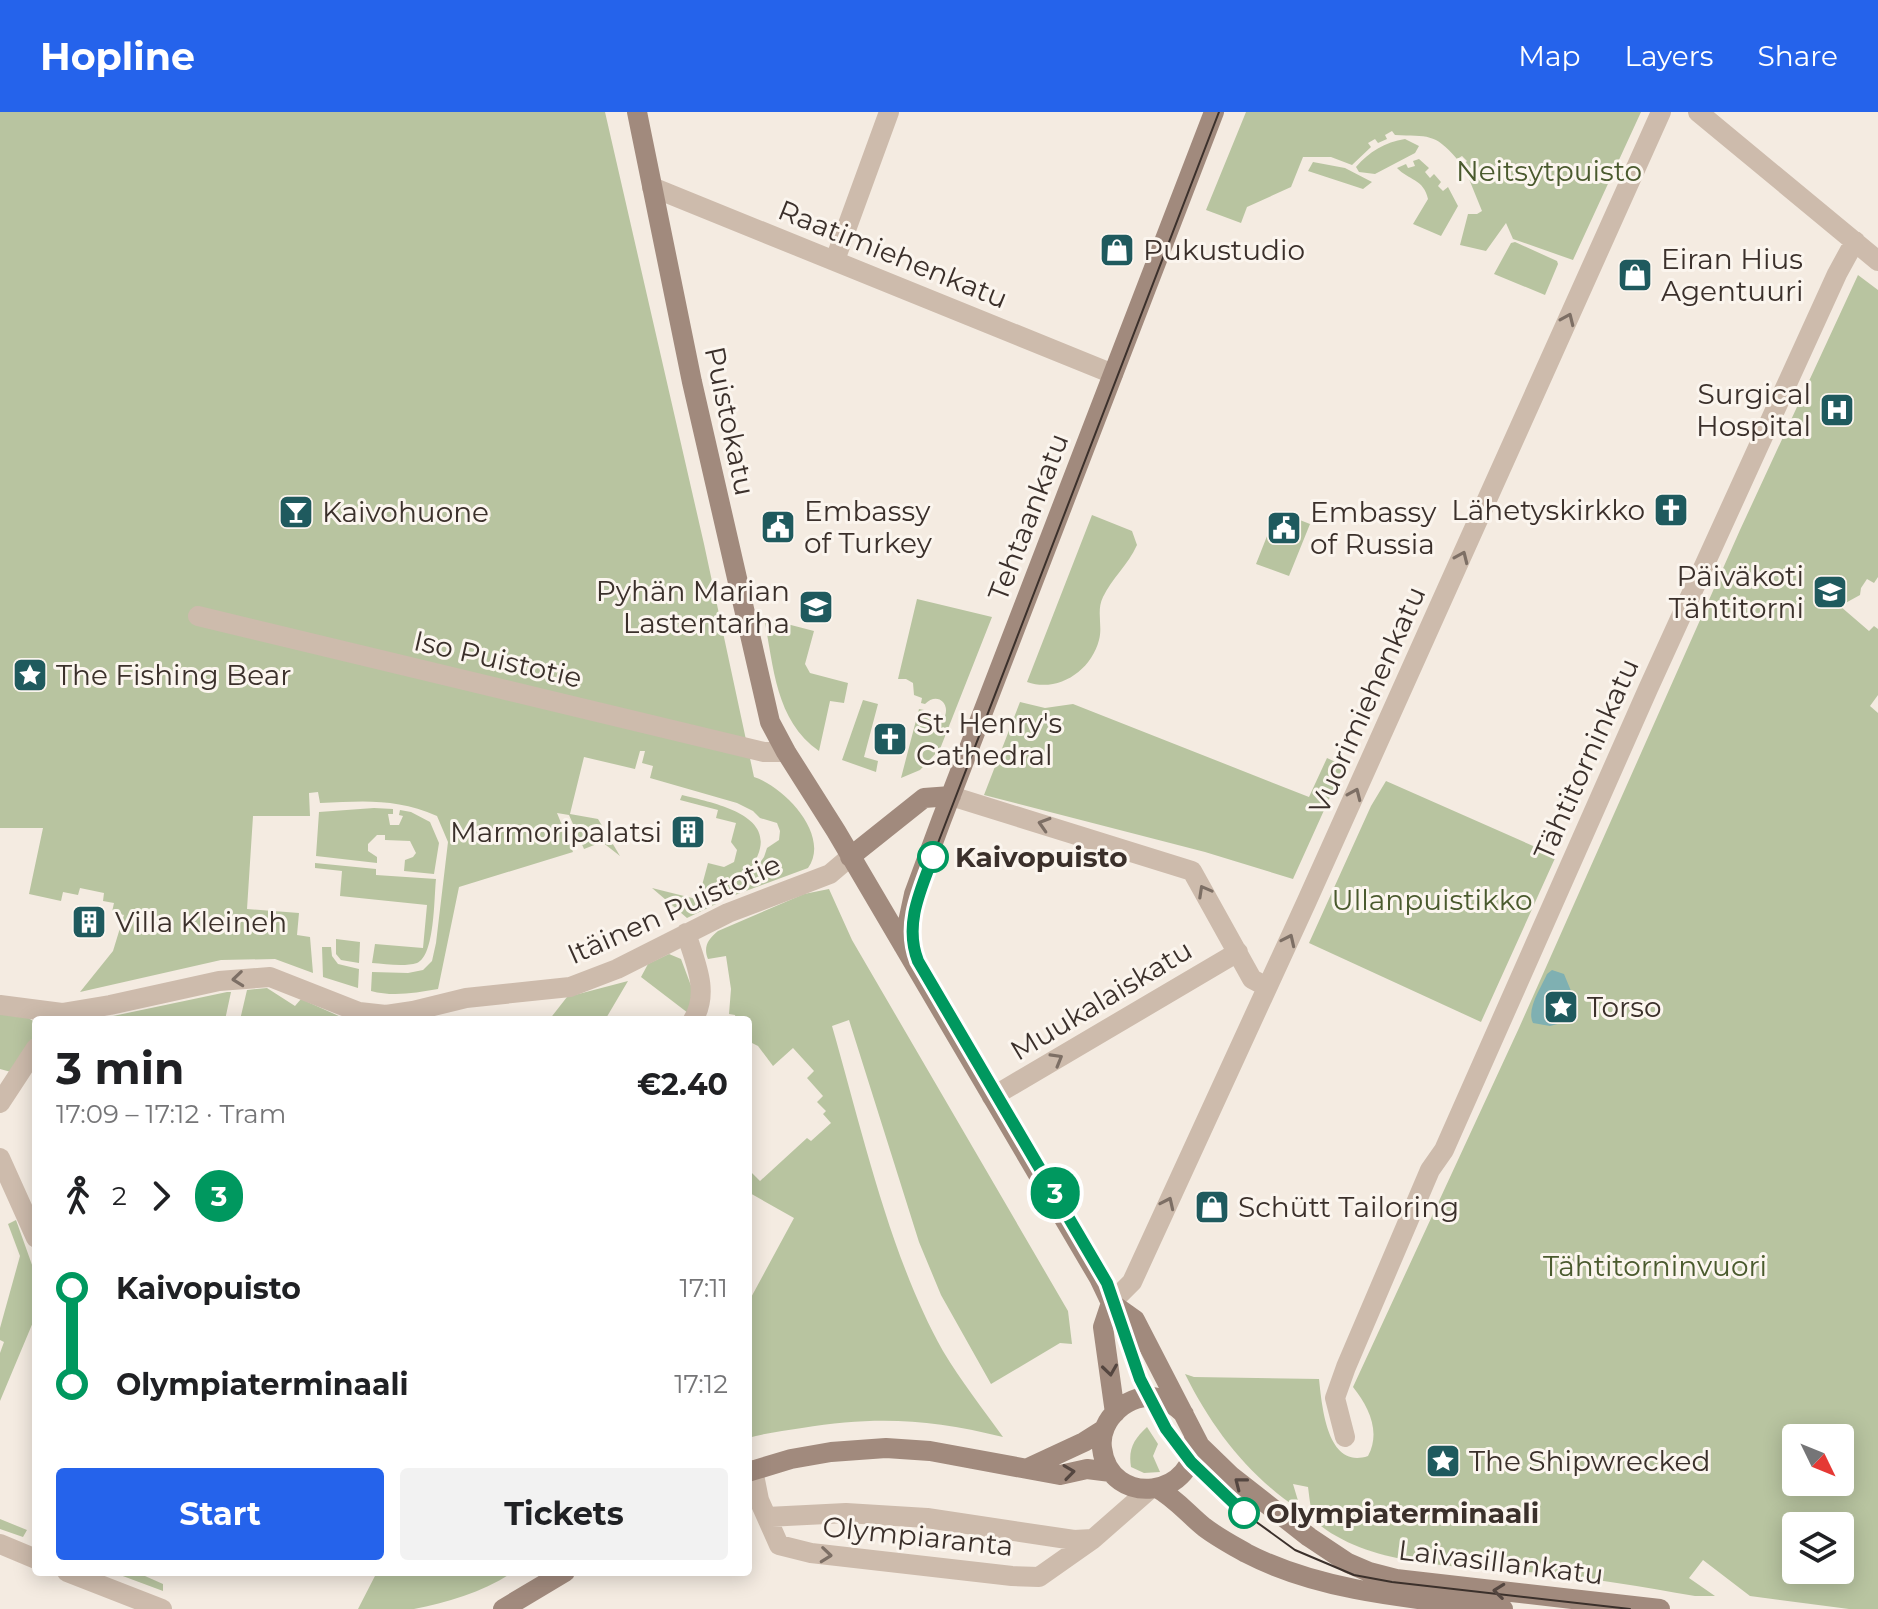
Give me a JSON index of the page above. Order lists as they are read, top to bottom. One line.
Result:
{"streets":{"street":["Raatimiehenkatu","Puistokatu","Tehtaankatu","Iso Puistotie","Vuorimiehenkatu","Tähtitorninkatu","Itäinen Puistotie","Muukalaiskatu","Olympiaranta","Laivasillankatu"]},"crossings":[["Raatimiehenkatu","Puistokatu"],["Raatimiehenkatu","Tehtaankatu"],["Puistokatu","Tehtaankatu"],["Puistokatu","Iso Puistotie"],["Puistokatu","Itäinen Puistotie"],["Puistokatu","Laivasillankatu"],["Tehtaankatu","Laivasillankatu"],["Vuorimiehenkatu","Laivasillankatu"],["Muukalaiskatu","Laivasillankatu"],["Olympiaranta","Laivasillankatu"]],"one_way":["Vuorimiehenkatu","Muukalaiskatu"],"parks":["Neitsytpuisto","Ullanpuistikko","Tähtitorninvuori"],"places":{"shop":["Pukustudio","Eiran Hius Agentuuri","Schütt Tailoring"],"hospital":["Surgical Hospital"],"church":["Lähetyskirkko","St. Henry's Cathedral"],"bar":["Kaivohuone"],"public building":["Embassy of Turkey","Embassy of Russia"],"school or university":["Päiväkoti Tähtitorni","Pyhän Marian Lastentarha"],"place":["The Fishing Bear","Torso","The Shipwrecked"],"building":["Marmoripalatsi","Villa Kleineh"],"other":["Kaivopuisto","Olympiaterminaali"]},"lines":["tram line 3"],"north":"bottom right","page":{"header":"Hopline","nav":["Map","Layers","Share"],"on_map":"3","heading":["3 min","17:09 – 17:12 · Tram","€2.40"],"legs":["2","3"],"list":[{"name":"Kaivopuisto","value":"17:11"},{"name":"Olympiaterminaali","value":"17:12"}],"buttons":["Start","Tickets"]}}
